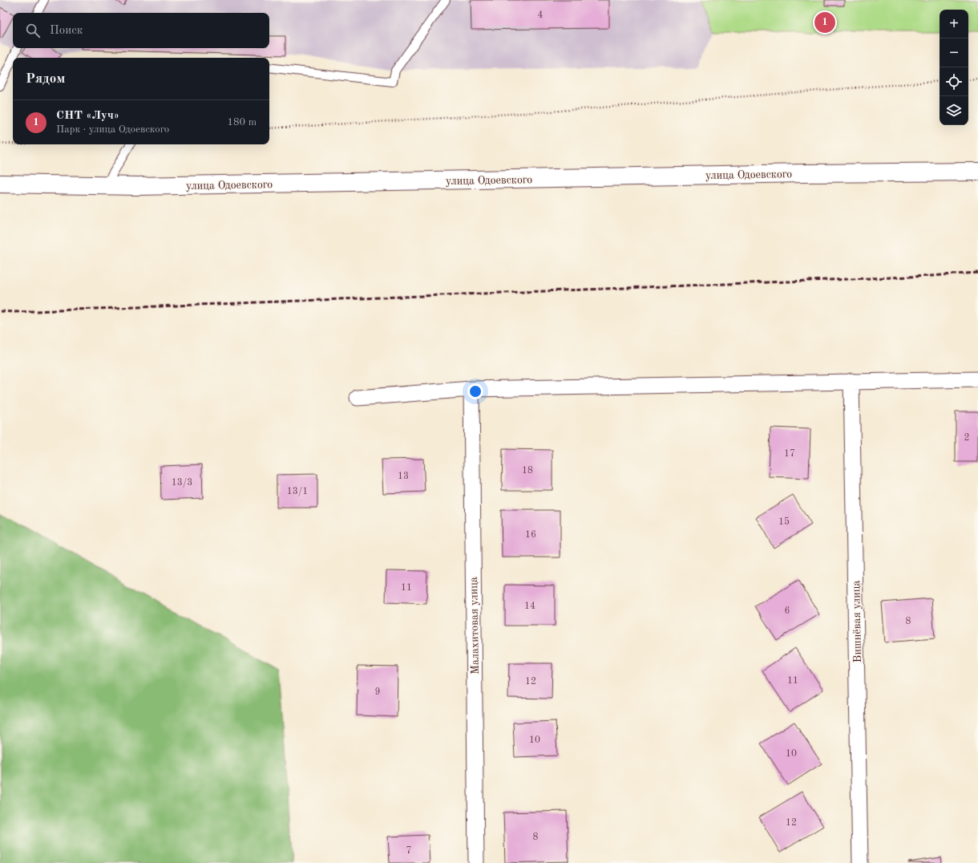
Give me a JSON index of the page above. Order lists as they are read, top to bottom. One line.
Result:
{"streets":{"street":["улица Одоевского","Вишнёвая улица","Малахитовая улица"]},"house_numbers":["4","2","17","18","13","13/3","13/1","15","16","11","14","6","8","11","12","9","10","10","12","8","7"],"page":{"map_buttons":["+","−"],"pins":"1","search":"Поиск","heading":"Рядом","list":[{"mark":"1","name":"СНТ «Луч»","note":"Парк · улица Одоевского","value":"180 m"}]}}
